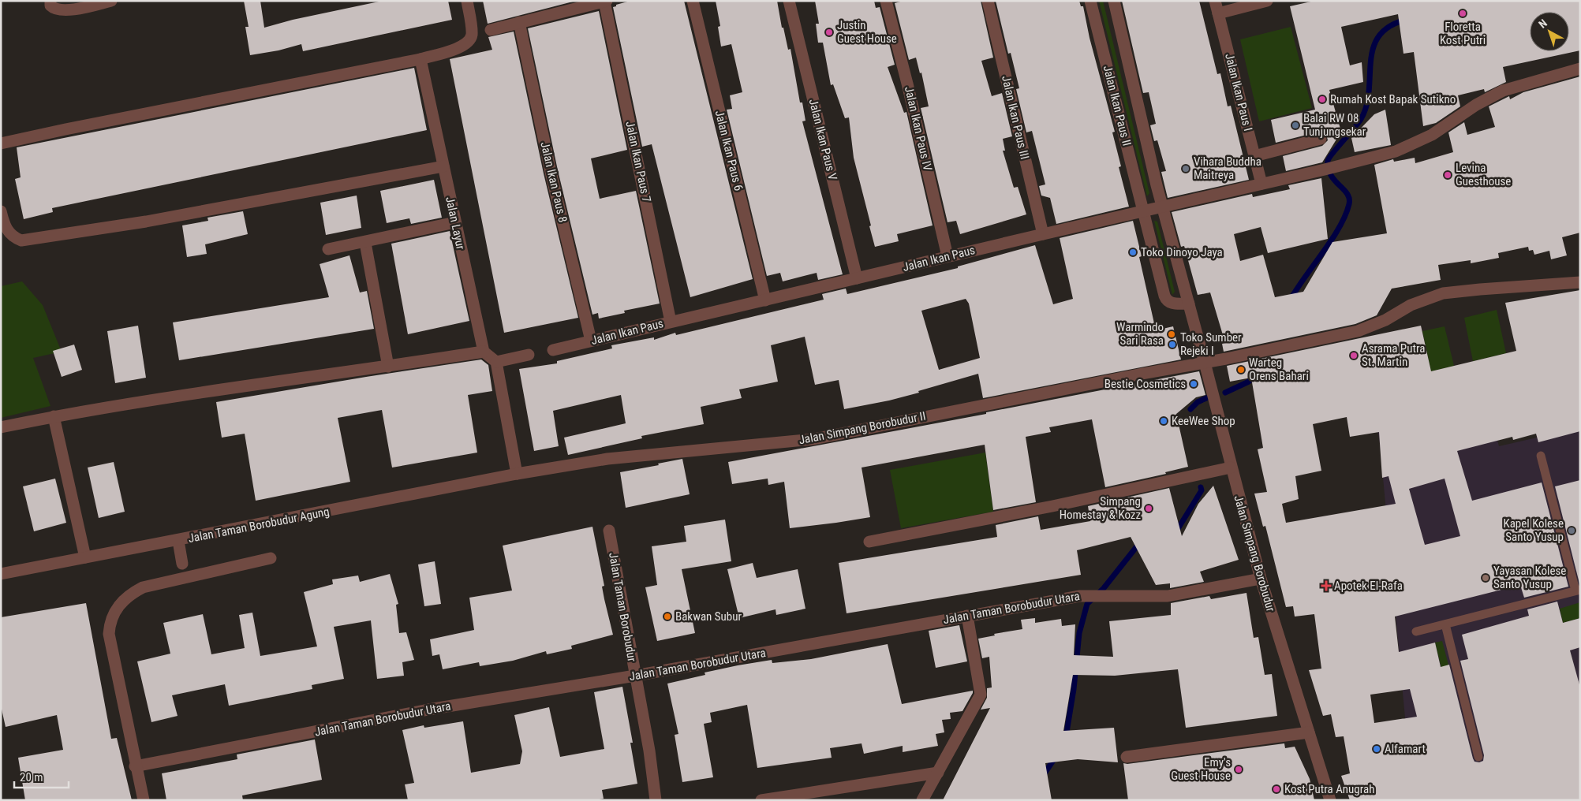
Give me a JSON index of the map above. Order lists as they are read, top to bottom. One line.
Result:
{"streets":{"street":["Jalan Ikan Paus I","Jalan Ikan Paus II","Jalan Ikan Paus III","Jalan Ikan Paus IV","Jalan Ikan Paus V","Jalan Ikan Paus 6","Jalan Ikan Paus 7","Jalan Ikan Paus 8","Jalan Layur","Jalan Ikan Paus","Jalan Simpang Borobudur II","Jalan Taman Borobudur Agung","Jalan Simpang Borobudur","Jalan Taman Borobudur","Jalan Taman Borobudur Utara"]},"crossings":[["Jalan Ikan Paus I","Jalan Ikan Paus"],["Jalan Ikan Paus II","Jalan Ikan Paus"],["Jalan Ikan Paus II","Jalan Simpang Borobudur"],["Jalan Ikan Paus III","Jalan Ikan Paus"],["Jalan Ikan Paus IV","Jalan Ikan Paus"],["Jalan Ikan Paus V","Jalan Ikan Paus"],["Jalan Ikan Paus 6","Jalan Ikan Paus"],["Jalan Ikan Paus 7","Jalan Ikan Paus"],["Jalan Ikan Paus 8","Jalan Ikan Paus"],["Jalan Ikan Paus","Jalan Simpang Borobudur"],["Jalan Simpang Borobudur II","Jalan Taman Borobudur Agung"],["Jalan Simpang Borobudur II","Jalan Simpang Borobudur"],["Jalan Simpang Borobudur","Jalan Taman Borobudur Utara"],["Jalan Taman Borobudur","Jalan Taman Borobudur Utara"]],"places":{"other":["Floretta Kost Putri","Justin Guest House","Rumah Kost Bapak Sutikno","Balai RW 08 Tunjungsekar","Vihara Buddha Maitreya","Levina Guesthouse","Toko Dinoyo Jaya","Warmindo Sari Rasa","Toko Sumber Rejeki I","Asrama Putra St. Martin","Warteg Orens Bahari","Bestie Cosmetics","KeeWee Shop","Simpang Homestay & Kozz","Kapel Kolese Santo Yusup","Yayasan Kolese Santo Yusup","Bakwan Subur","Alfamart","Emy's Guest House","Kost Putra Anugrah"],"health":["Apotek El-Rafa"]},"scale_bar":"20 m","north":"top left"}
